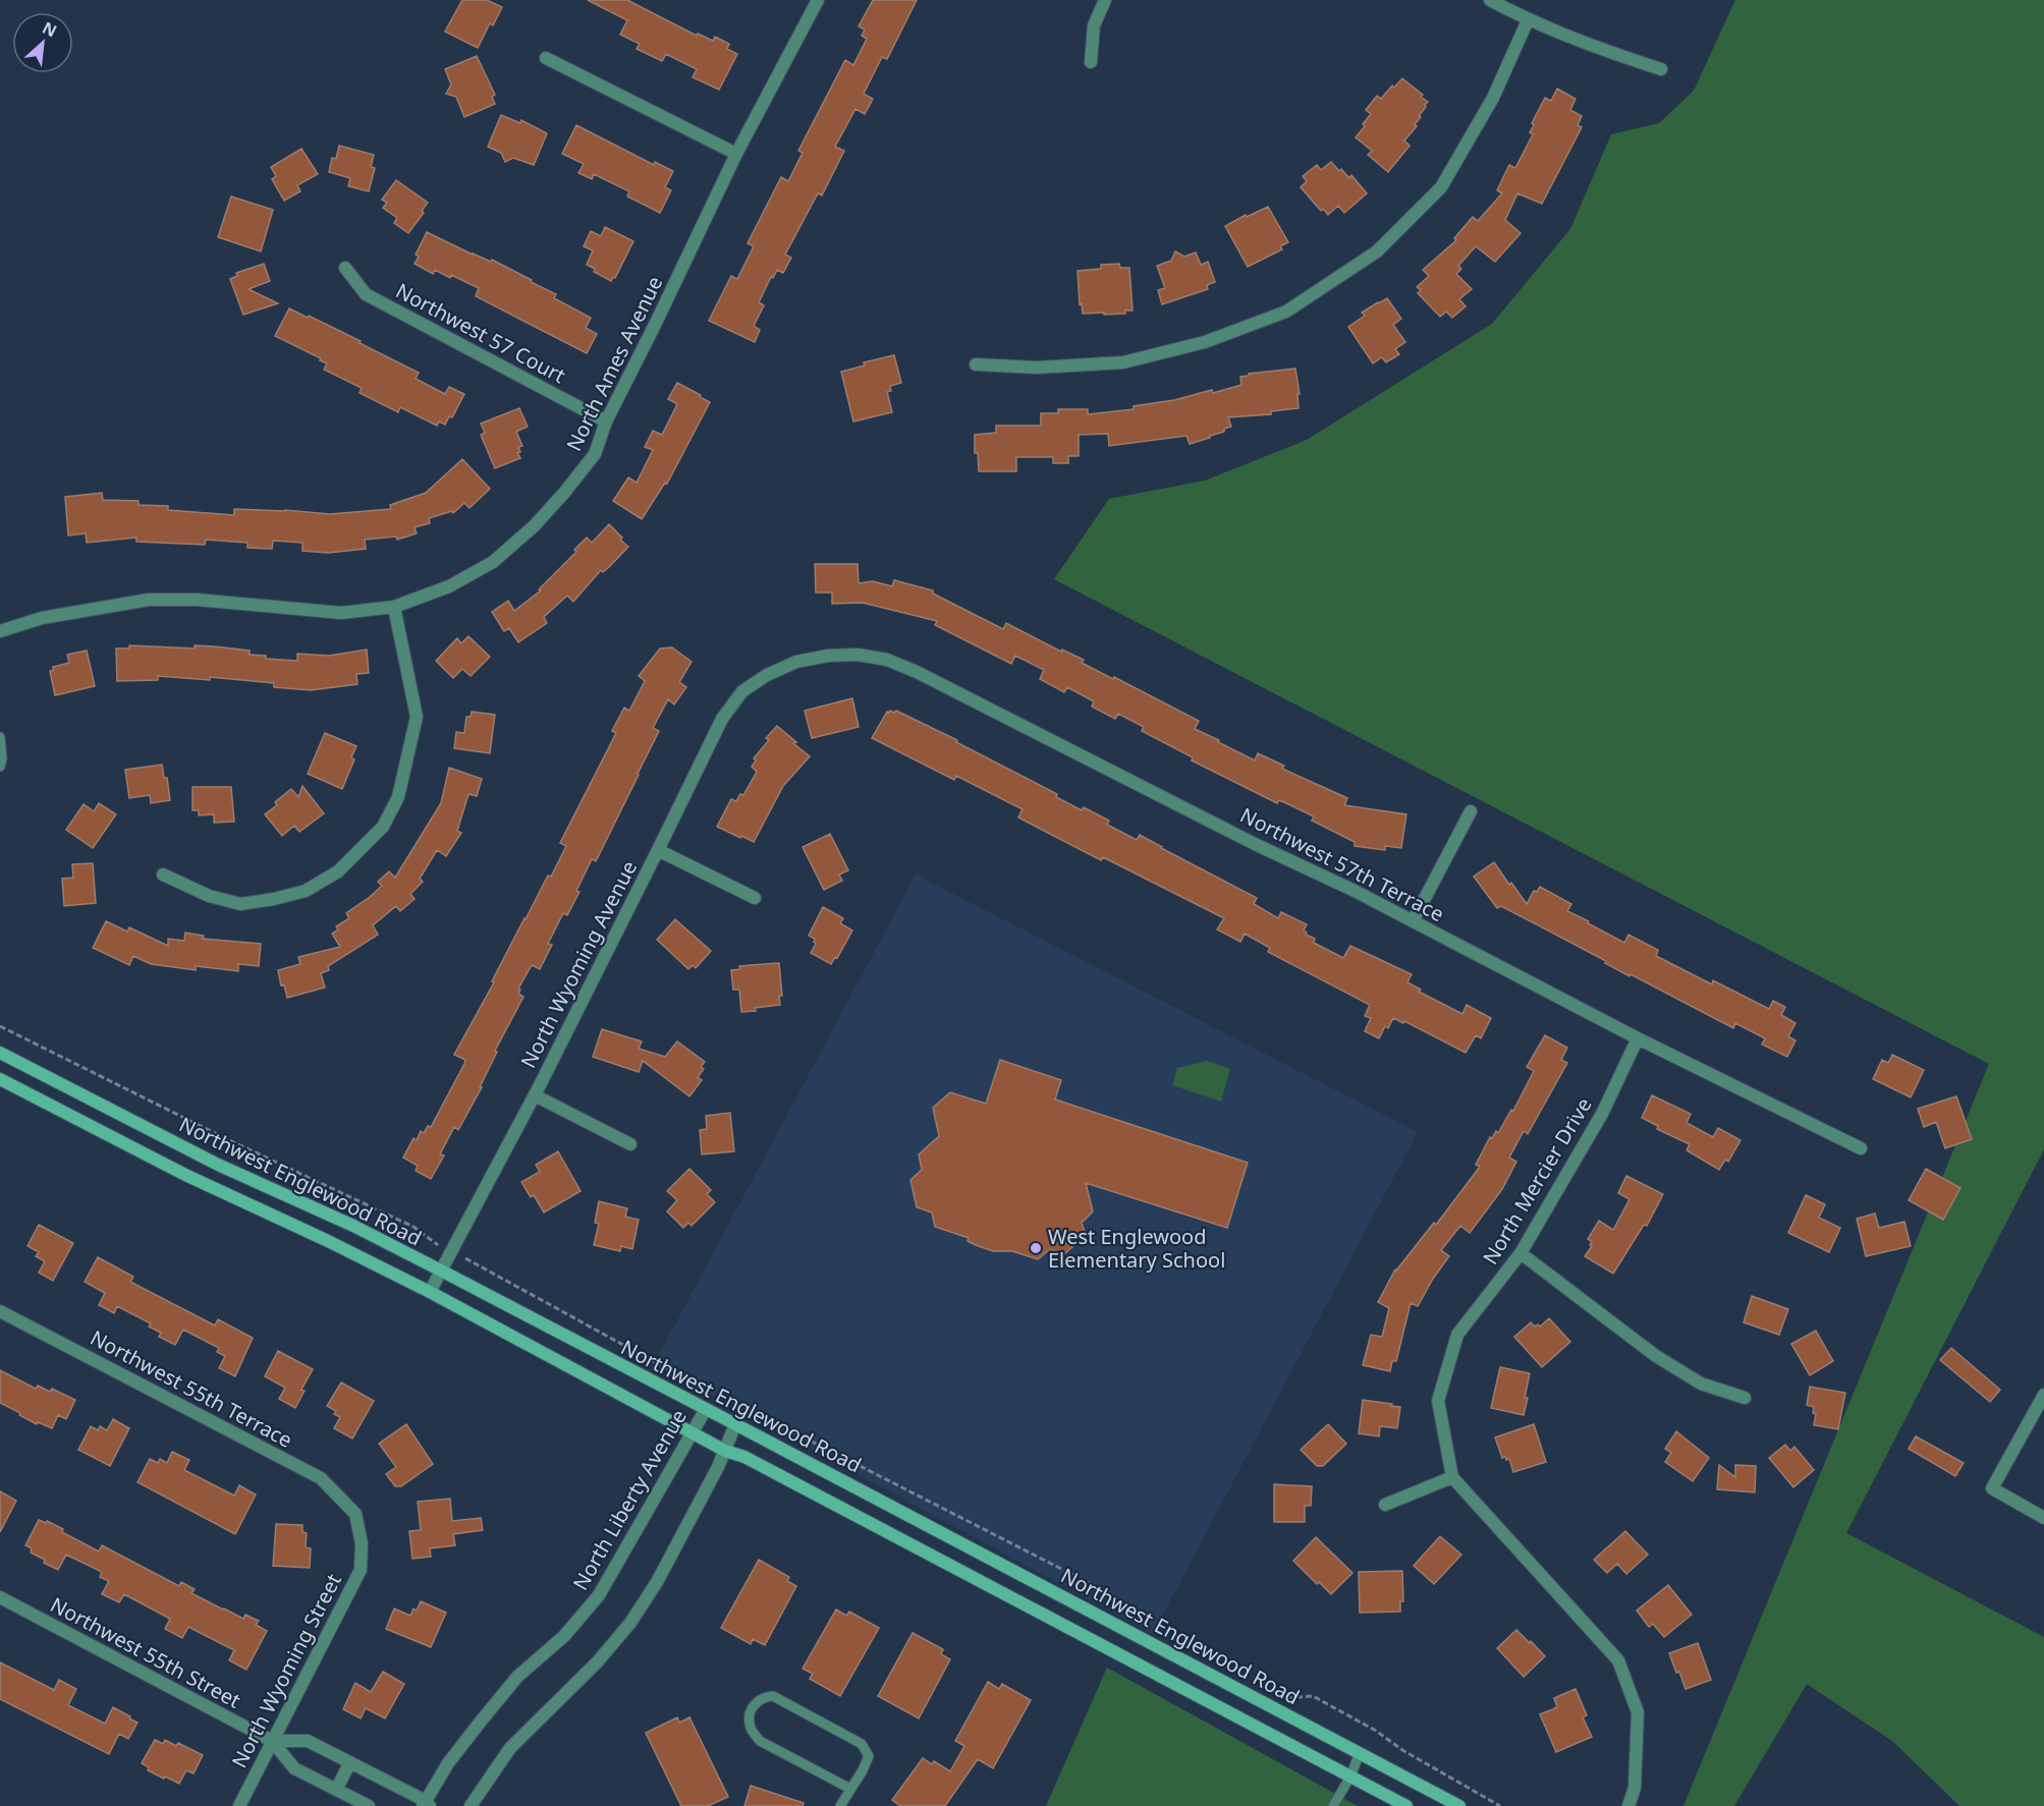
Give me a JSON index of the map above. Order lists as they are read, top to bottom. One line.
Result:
{"streets":{"main road":["Northwest Englewood Road"],"street":["Northwest 57 Court","North Ames Avenue","Northwest 57th Terrace","North Wyoming Avenue","North Mercier Drive","Northwest 55th Terrace","North Liberty Avenue","Northwest 55th Street","North Wyoming Street"]},"crossings":[["Northwest 57 Court","North Ames Avenue"],["Northwest 57th Terrace","North Wyoming Avenue"],["Northwest 57th Terrace","North Mercier Drive"],["North Wyoming Avenue","Northwest Englewood Road"],["Northwest Englewood Road","North Liberty Avenue"],["Northwest 55th Terrace","North Wyoming Street"],["North Liberty Avenue","Northwest 55th Street"],["Northwest 55th Street","North Wyoming Street"]],"places":["West Englewood Elementary School"],"north":"top right"}
